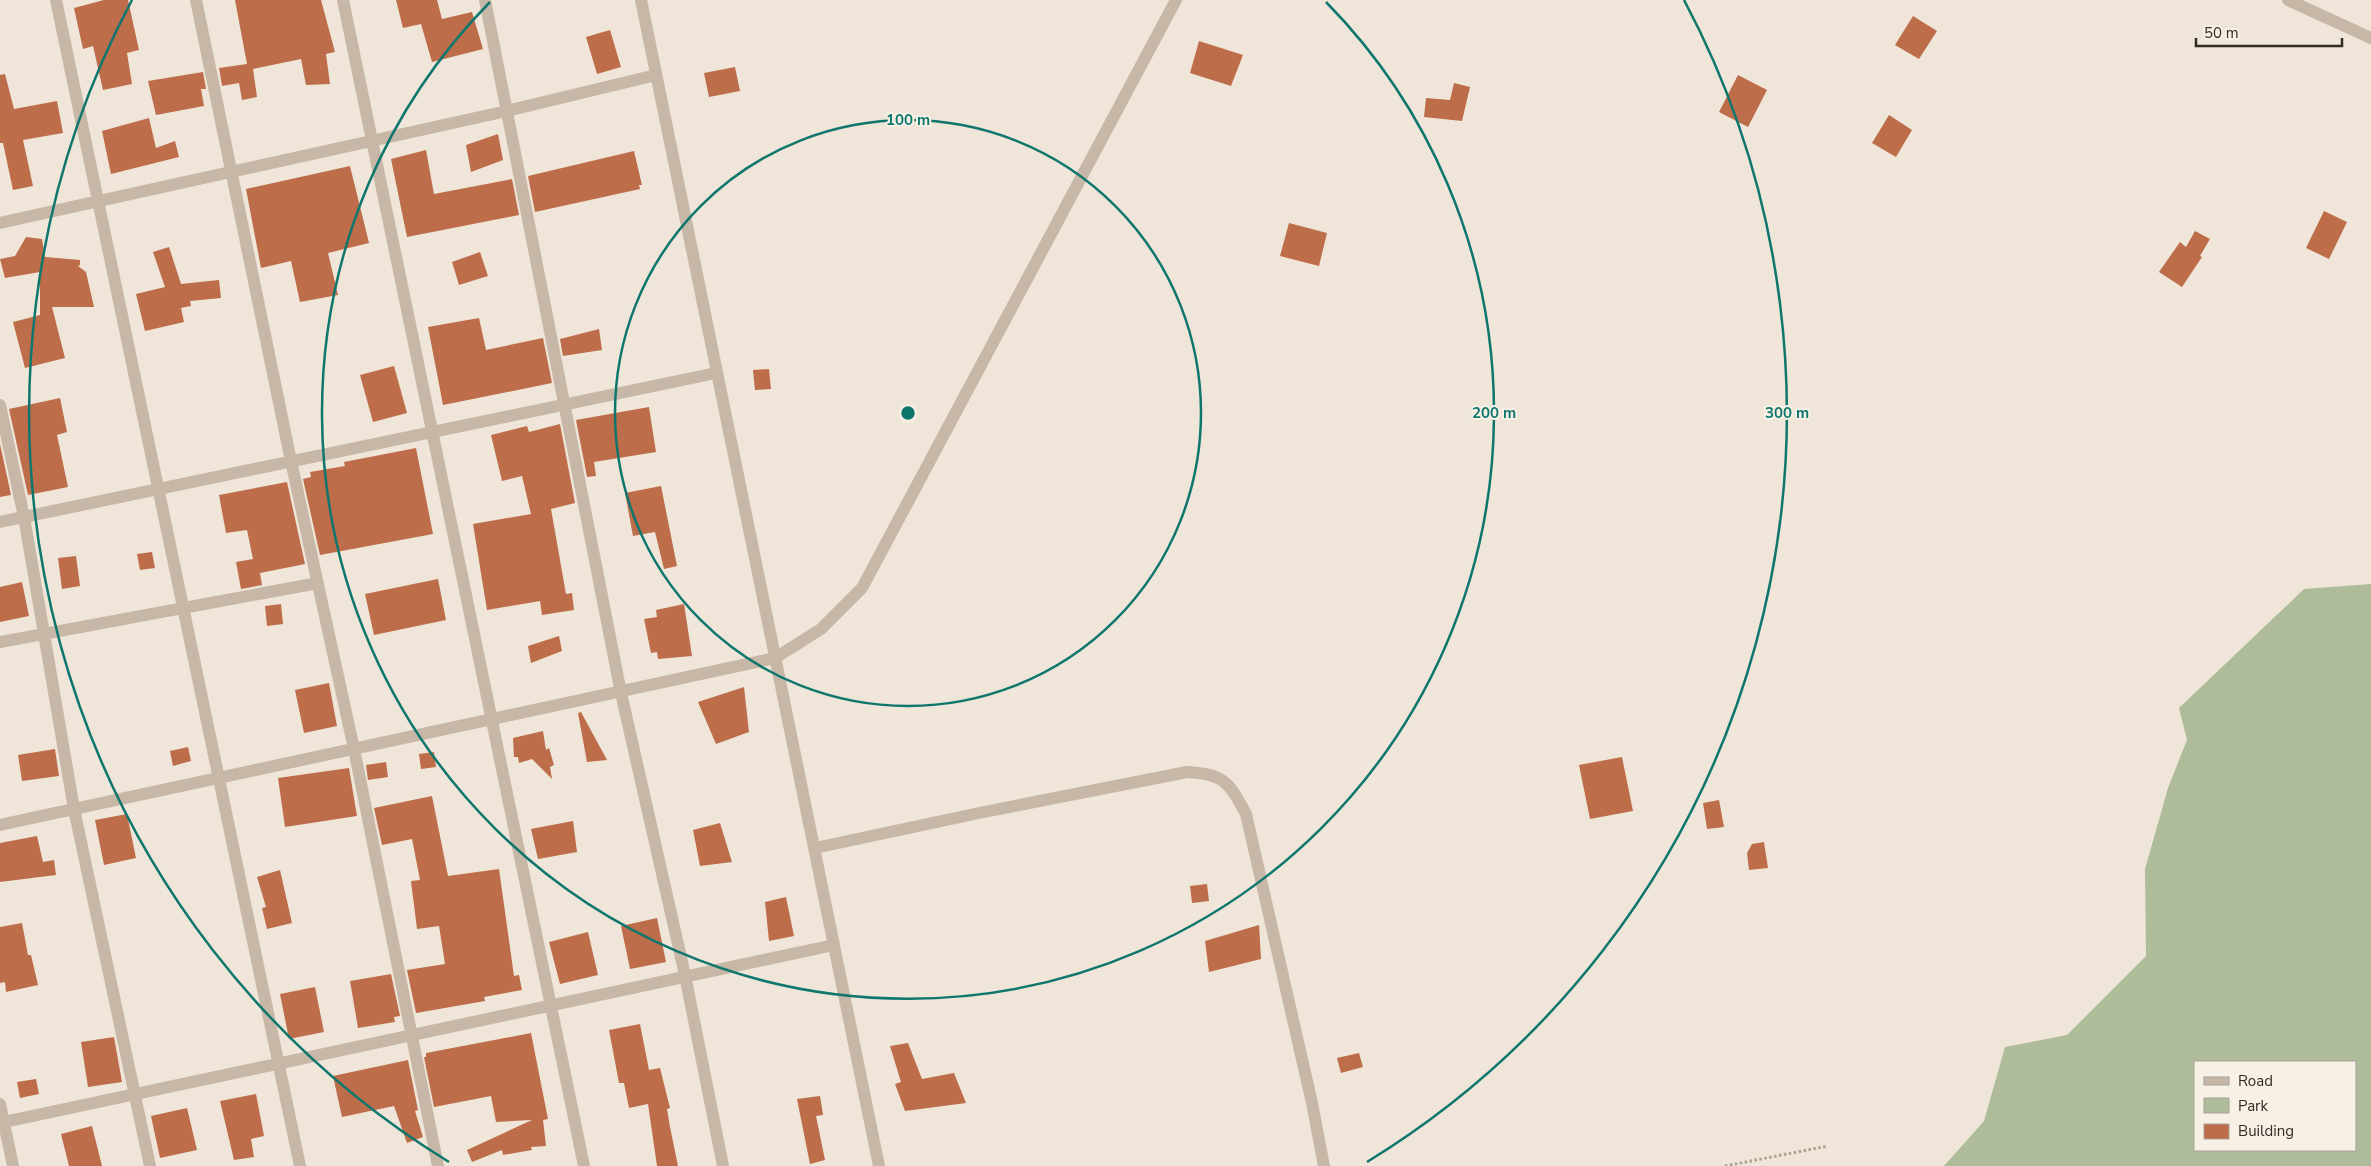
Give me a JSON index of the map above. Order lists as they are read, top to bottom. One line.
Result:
{"legend":["Road","Park","Building"],"scale_bar":"50 m","rings":["100 m","200 m","300 m"]}
